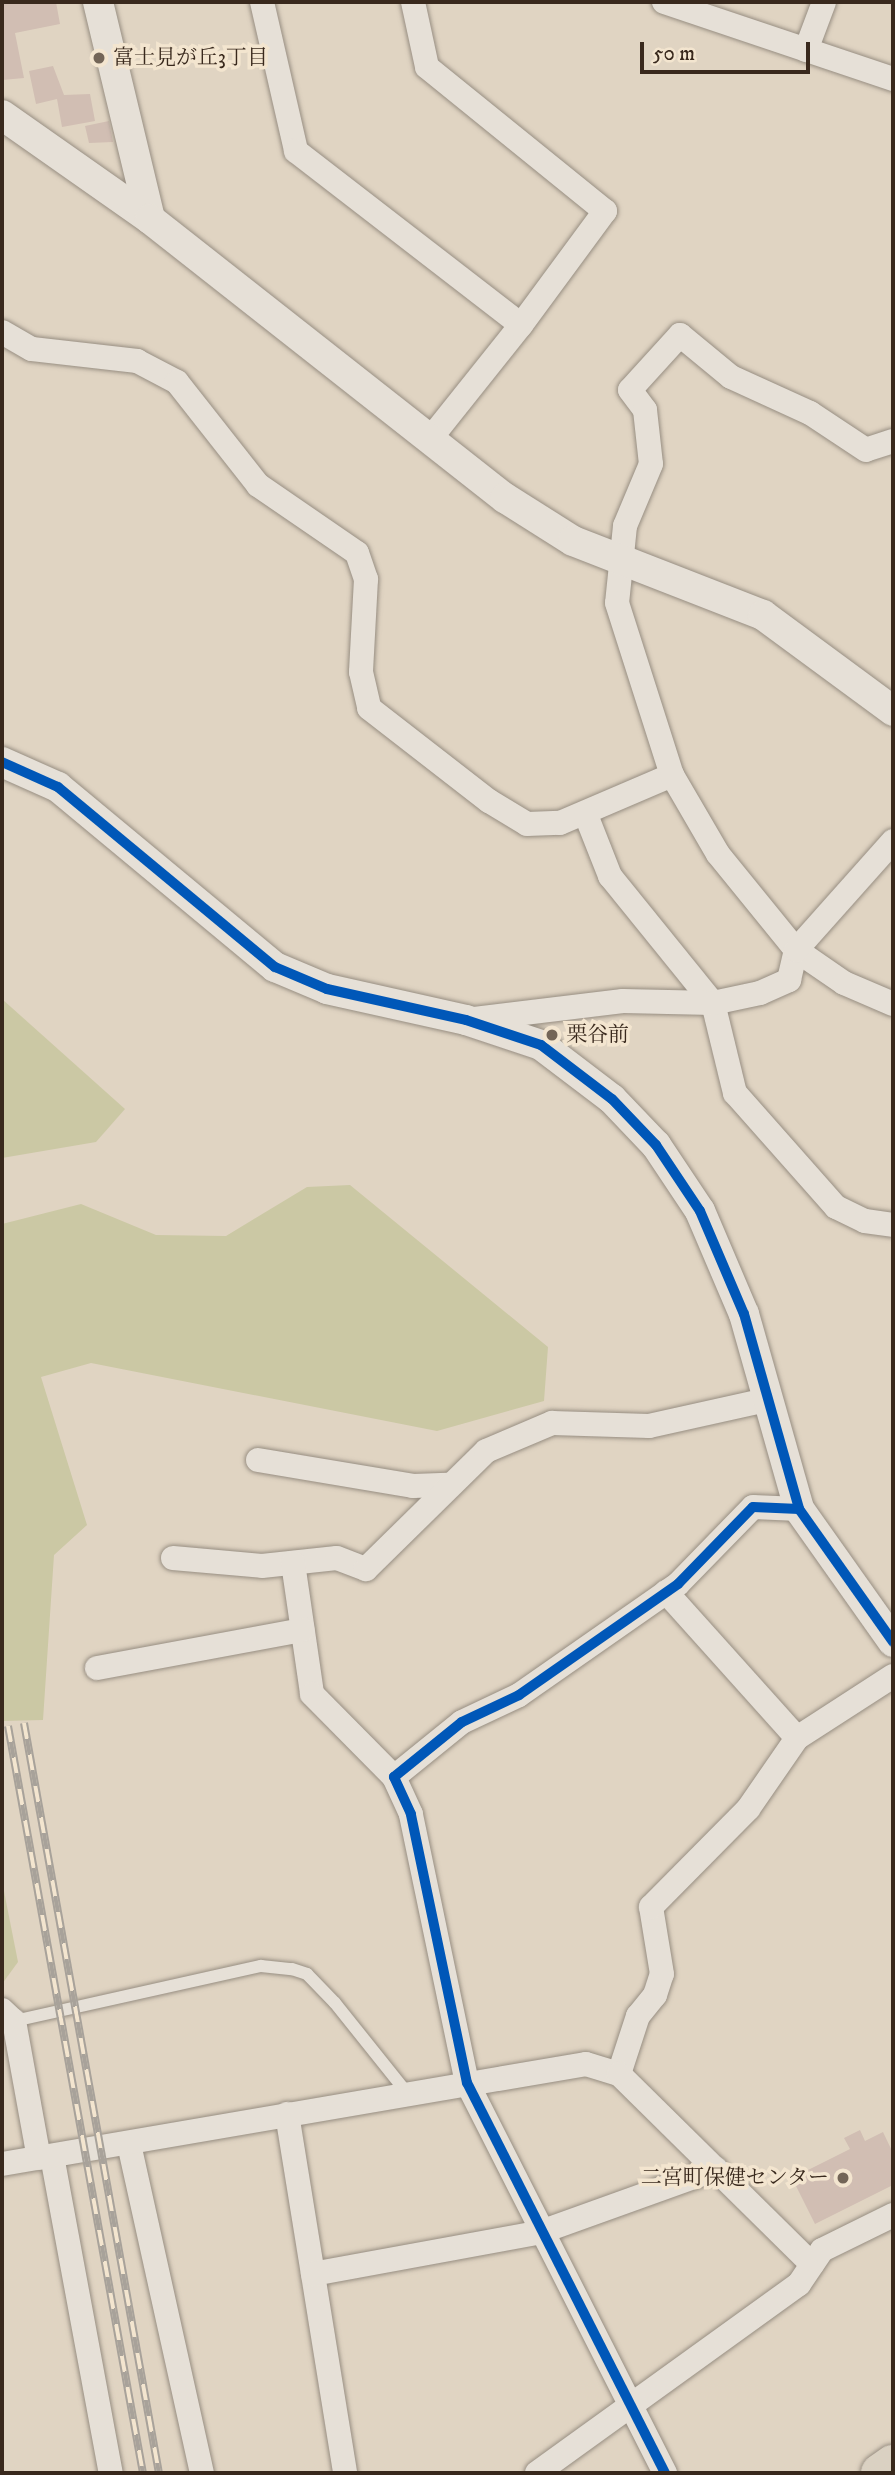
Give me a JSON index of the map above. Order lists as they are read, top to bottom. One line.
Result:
{"places":["富士見が丘3丁目","栗谷前","二宮町保健センター"],"scale_bar":"50 m"}
